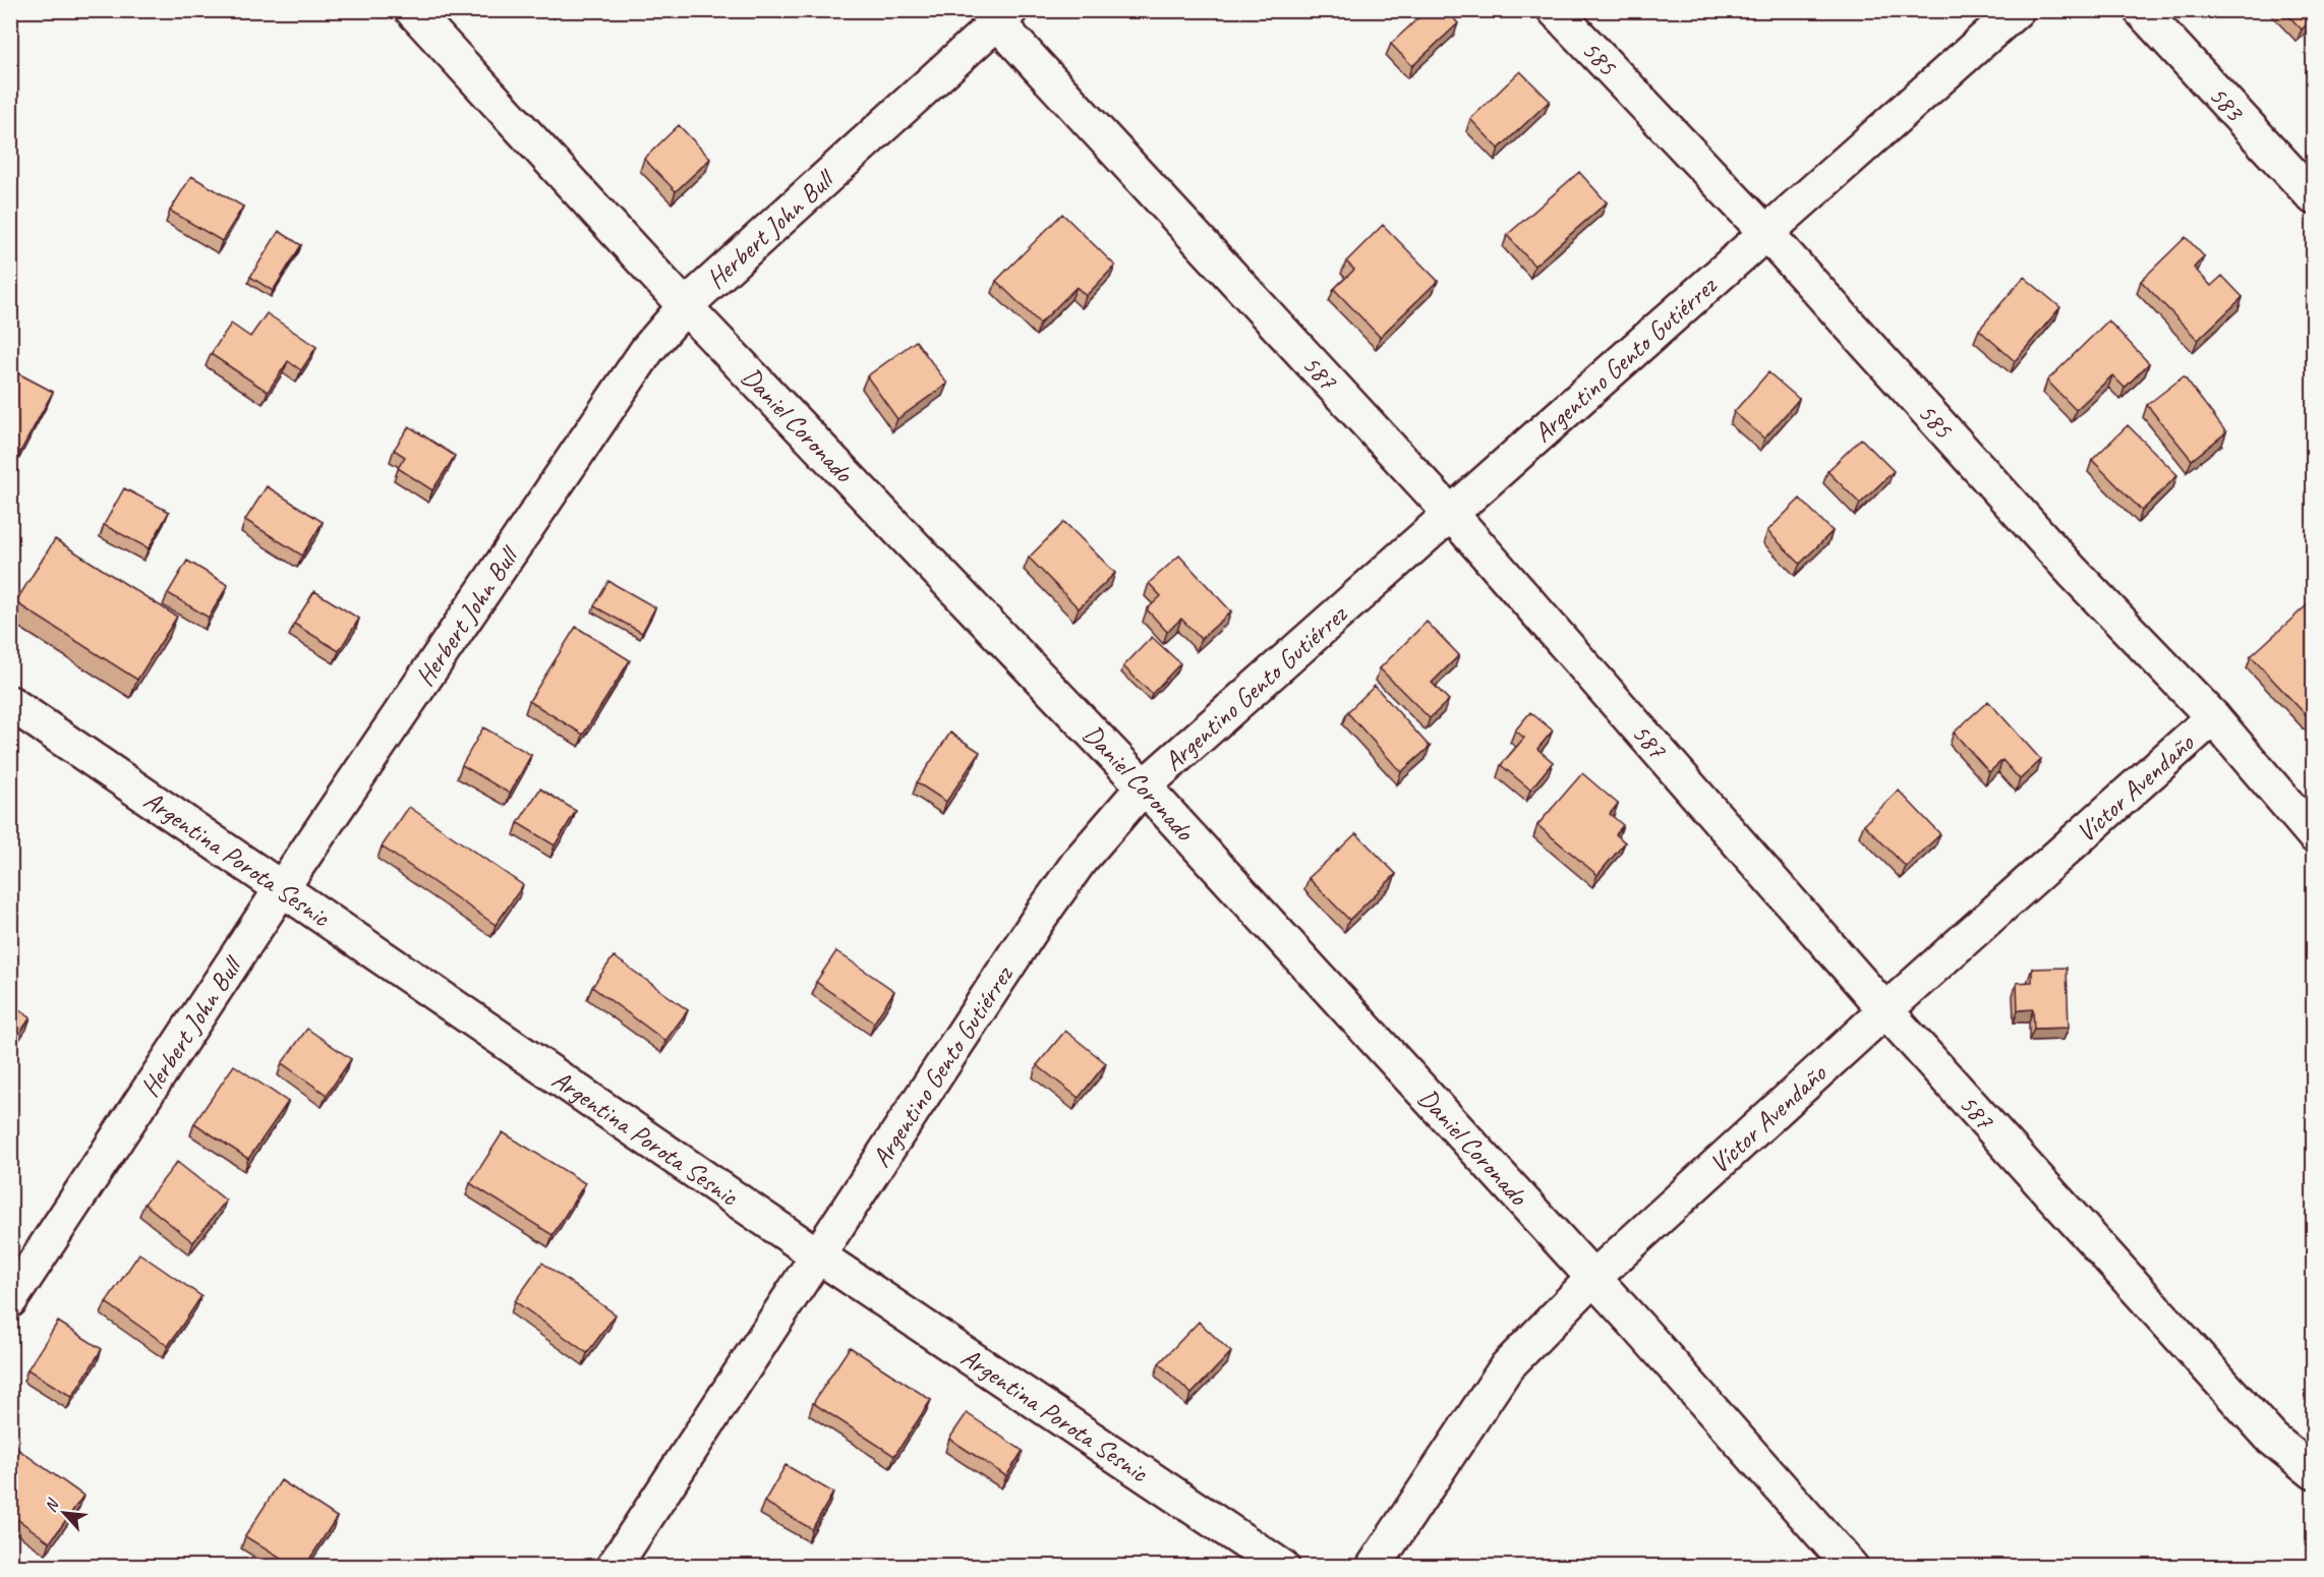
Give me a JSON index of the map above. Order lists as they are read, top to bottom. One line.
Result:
{"streets":{"street":["585","583","Herbert John Bull","Argentino Gento Gutiérrez","587","Daniel Coronado","Víctor Avendaño","Argentina Porota Sesnic"]},"crossings":[["585","Argentino Gento Gutiérrez"],["585","Víctor Avendaño"],["Herbert John Bull","587"],["Herbert John Bull","Daniel Coronado"],["Herbert John Bull","Argentina Porota Sesnic"],["Argentino Gento Gutiérrez","587"],["Argentino Gento Gutiérrez","Daniel Coronado"],["Argentino Gento Gutiérrez","Argentina Porota Sesnic"],["587","Víctor Avendaño"],["Daniel Coronado","Víctor Avendaño"]],"north":"top left"}
